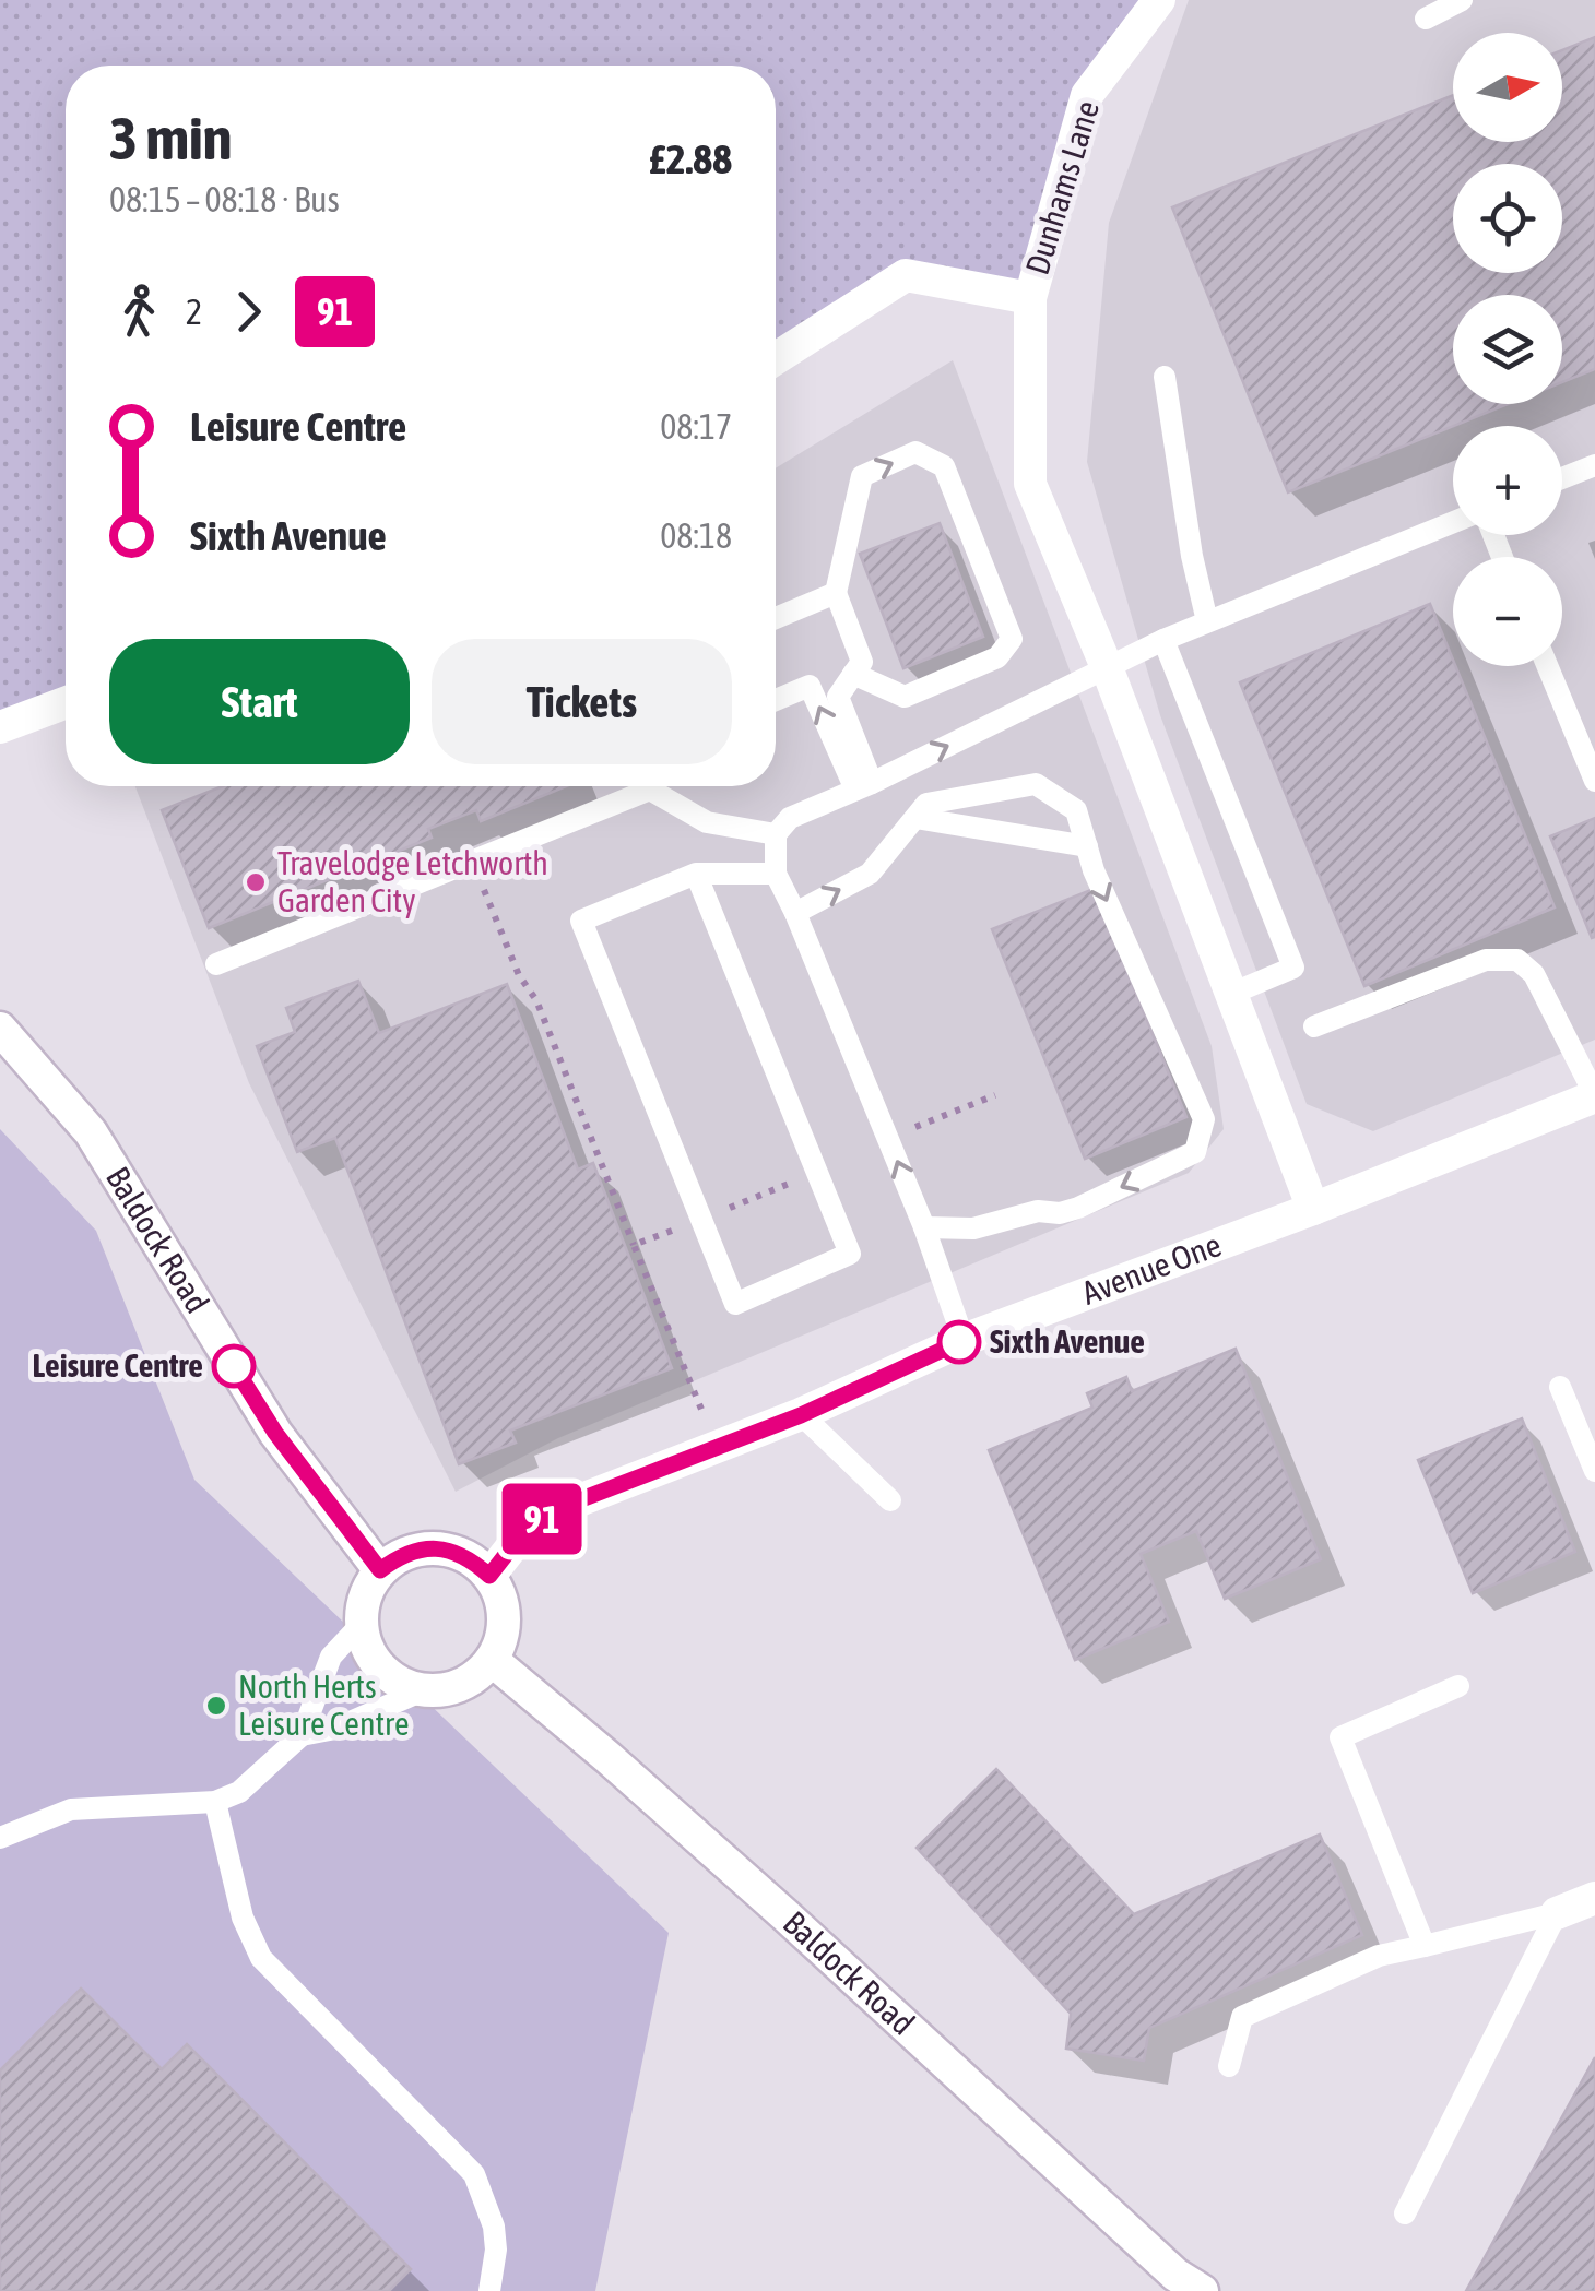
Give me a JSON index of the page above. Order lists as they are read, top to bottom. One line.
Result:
{"streets":{"street":["Dunhams Lane","Baldock Road","Avenue One"]},"crossings":[["Baldock Road","Avenue One"]],"places":["Travelodge Letchworth Garden City","Sixth Avenue","Leisure Centre","North Herts Leisure Centre"],"lines":["bus line 91"],"north":"right","page":{"on_map":"91","map_buttons":["+","−"],"heading":["3 min","08:15 – 08:18 · Bus","£2.88"],"legs":["2","91"],"list":[{"name":"Leisure Centre","value":"08:17"},{"name":"Sixth Avenue","value":"08:18"}],"buttons":["Start","Tickets"]}}
